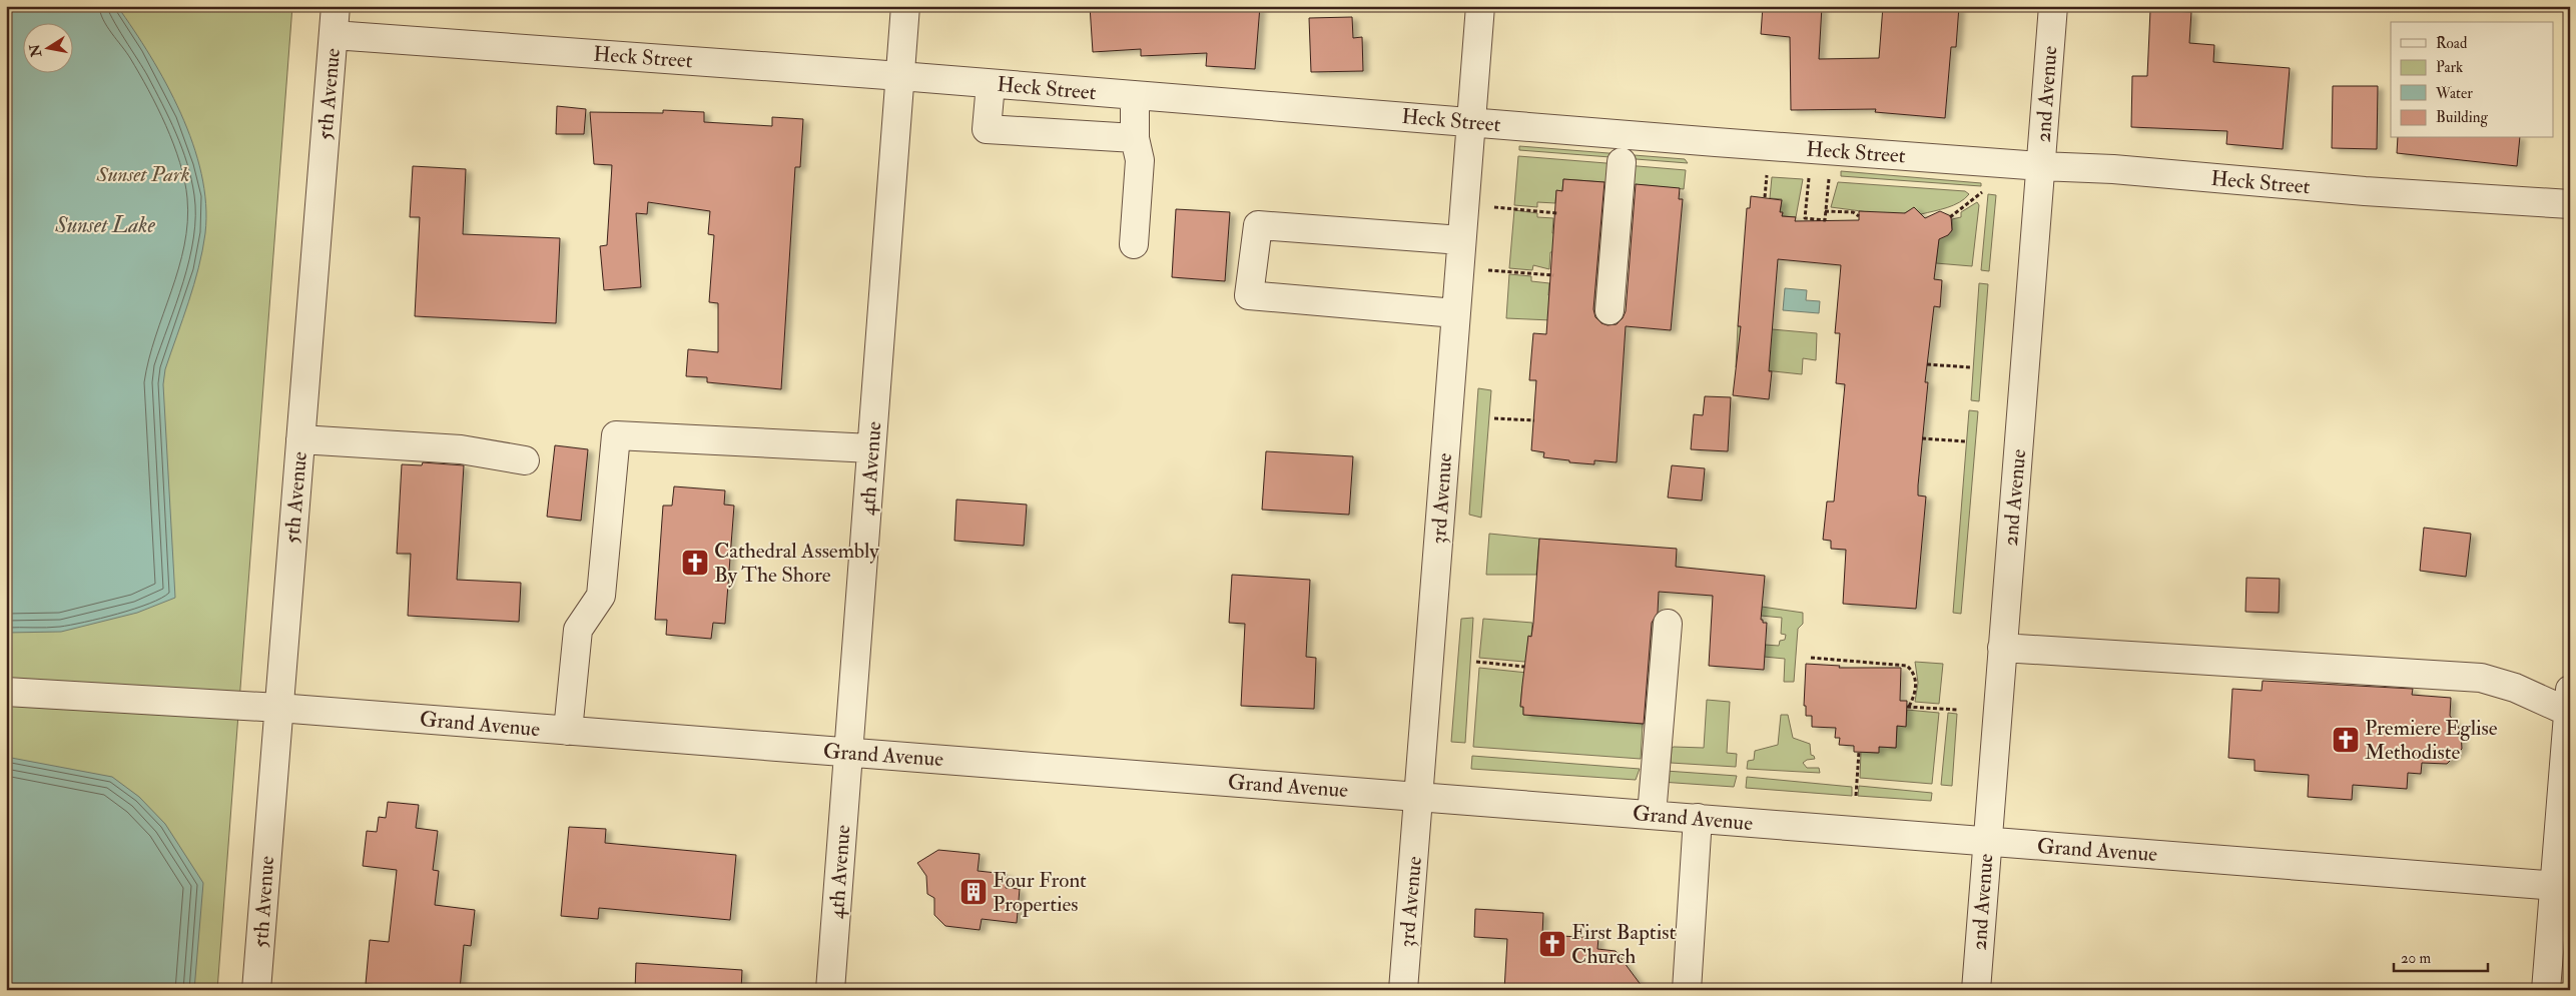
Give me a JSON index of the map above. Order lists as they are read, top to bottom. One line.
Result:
{"streets":{"street":["Heck Street","5th Avenue","2nd Avenue","4th Avenue","3rd Avenue","Grand Avenue"]},"crossings":[["Heck Street","5th Avenue"],["Heck Street","2nd Avenue"],["Heck Street","4th Avenue"],["Heck Street","3rd Avenue"],["5th Avenue","Grand Avenue"],["2nd Avenue","Grand Avenue"],["4th Avenue","Grand Avenue"],["3rd Avenue","Grand Avenue"]],"water":["Sunset Lake"],"parks":["Sunset Park"],"places":{"church":["Cathedral Assembly By The Shore","Premiere Eglise Methodiste","First Baptist Church"],"building":["Four Front Properties"]},"legend":["Road","Park","Water","Building"],"scale_bar":"20 m","north":"left"}
